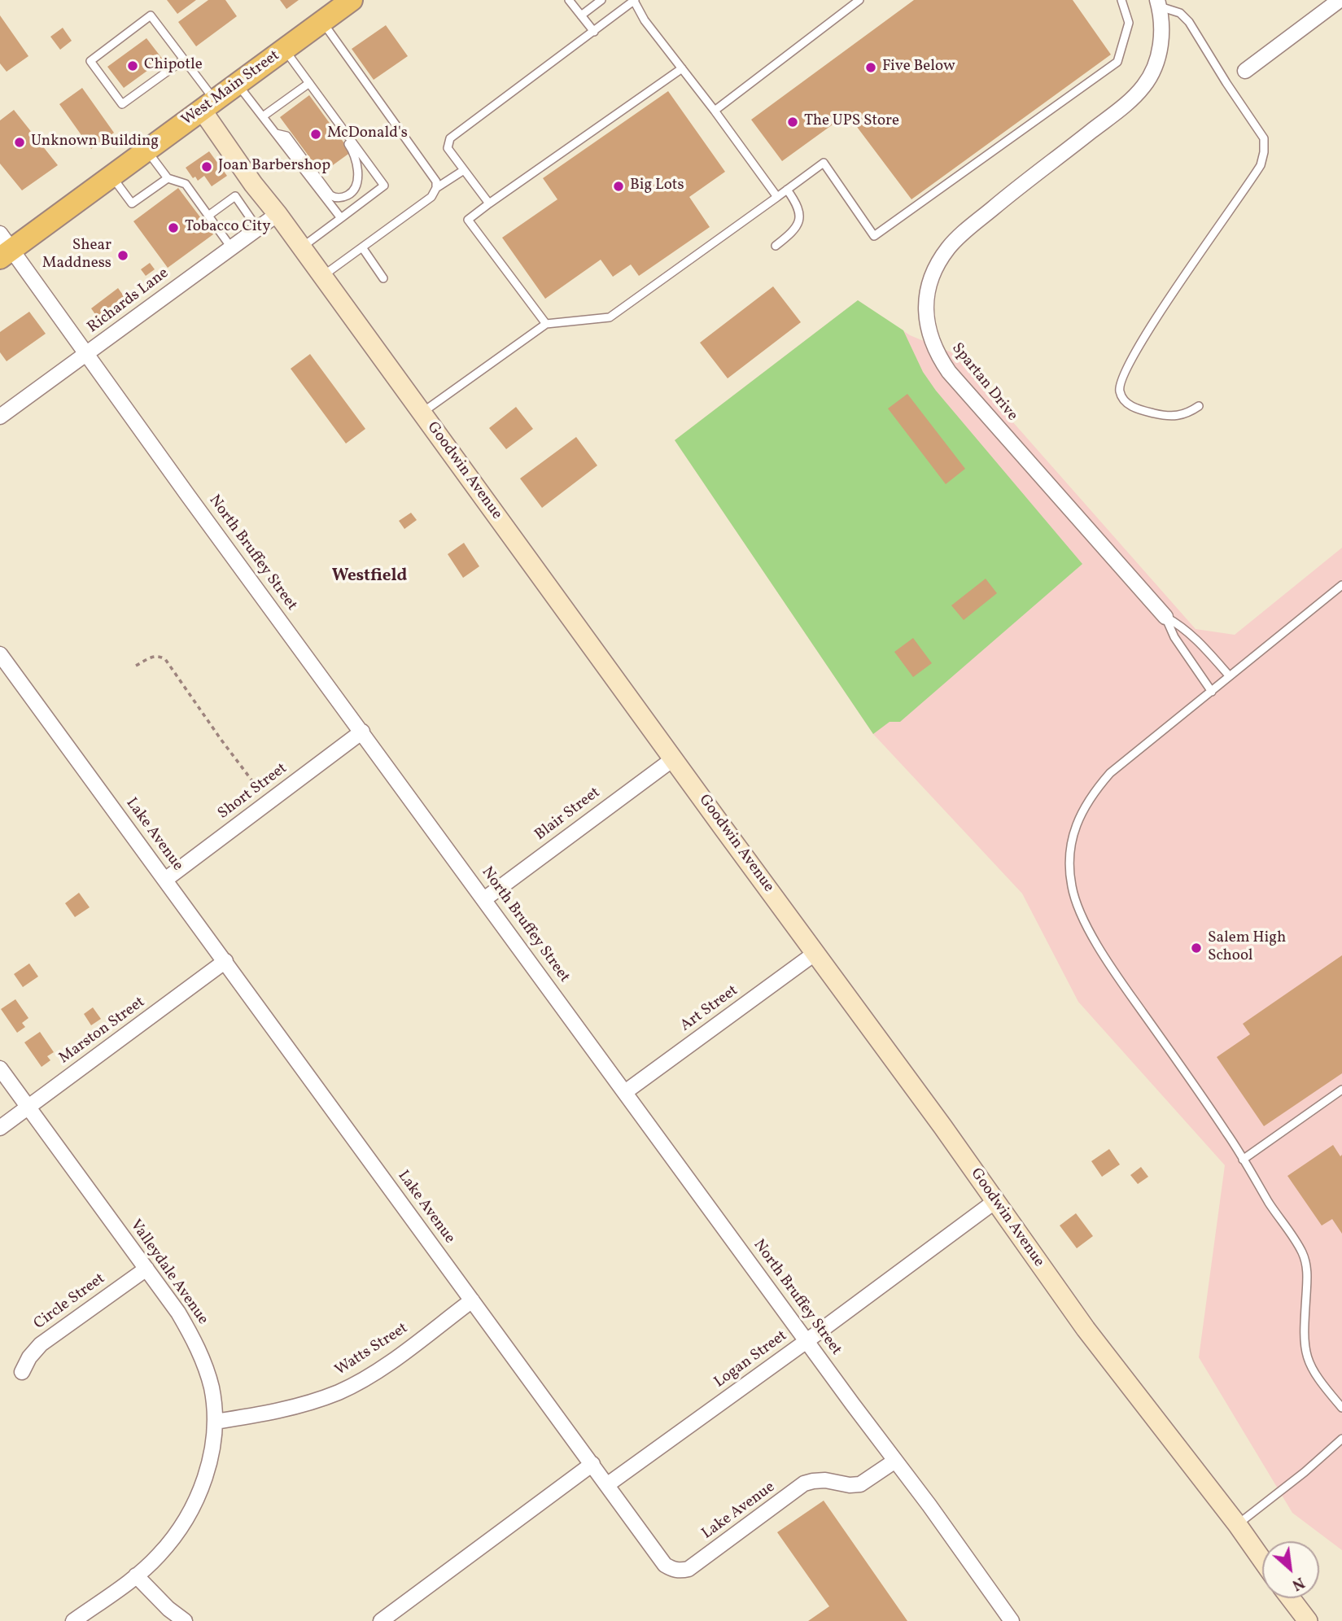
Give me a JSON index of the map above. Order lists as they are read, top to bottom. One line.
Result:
{"streets":{"main road":["West Main Street"],"street":["Richards Lane","Spartan Drive","Goodwin Avenue","North Bruffey Street","Short Street","Blair Street","Lake Avenue","Art Street","Marston Street","Valleydale Avenue","Circle Street","Watts Street","Logan Street"]},"crossings":[["West Main Street","Goodwin Avenue"],["West Main Street","North Bruffey Street"],["Richards Lane","Goodwin Avenue"],["Richards Lane","North Bruffey Street"],["Goodwin Avenue","Blair Street"],["Goodwin Avenue","Art Street"],["Goodwin Avenue","Logan Street"],["North Bruffey Street","Short Street"],["North Bruffey Street","Blair Street"],["North Bruffey Street","Lake Avenue"],["North Bruffey Street","Art Street"],["North Bruffey Street","Logan Street"],["Short Street","Lake Avenue"],["Lake Avenue","Marston Street"],["Lake Avenue","Watts Street"],["Lake Avenue","Logan Street"],["Marston Street","Valleydale Avenue"],["Valleydale Avenue","Circle Street"],["Valleydale Avenue","Watts Street"]],"districts":["Westfield"],"places":["Chipotle","Five Below","The UPS Store","McDonald's","Unknown Building","Joan Barbershop","Big Lots","Tobacco City","Shear Maddness","Salem High School"],"north":"bottom right"}
